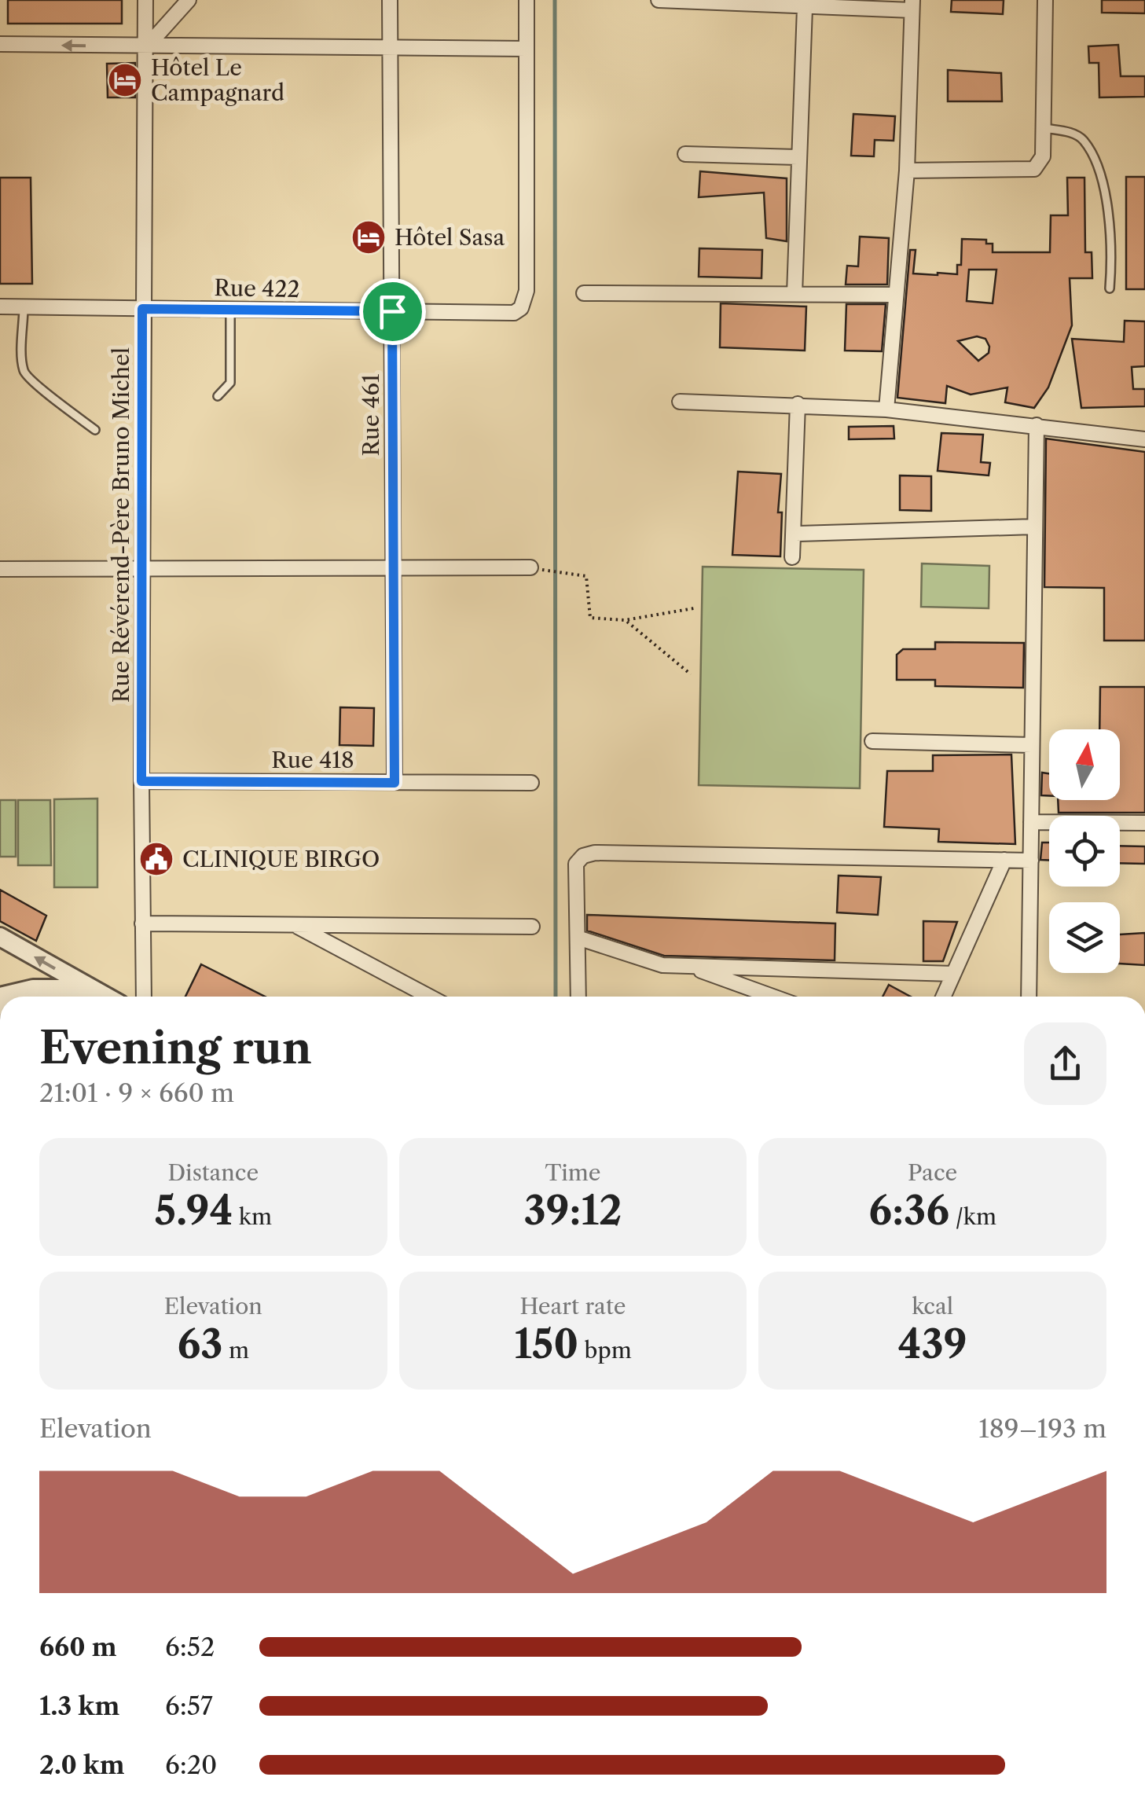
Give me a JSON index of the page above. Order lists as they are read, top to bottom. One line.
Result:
{"streets":{"street":["Rue 422","Rue 461","Rue Révérend-Père Bruno Michel","Rue 418"]},"crossings":[["Rue 422","Rue 461"],["Rue 422","Rue Révérend-Père Bruno Michel"],["Rue 461","Rue 418"],["Rue Révérend-Père Bruno Michel","Rue 418"]],"places":{"hotel":["Hôtel Le Campagnard","Hôtel Sasa"],"public building":["CLINIQUE BIRGO"]},"north":"top","page":{"heading":["Evening run","21:01 · 9 × 660 m"],"stats":[["Distance","5.94 km"],["Time","39:12"],["Pace","6:36 /km"],["Elevation","63 m"],["Heart rate","150 bpm"],["kcal","439"]],"chart":["Elevation","189–193 m"],"list":[{"name":"660 m","note":"6:52"},{"name":"1.3 km","note":"6:57"},{"name":"2.0 km","note":"6:20"}]}}
